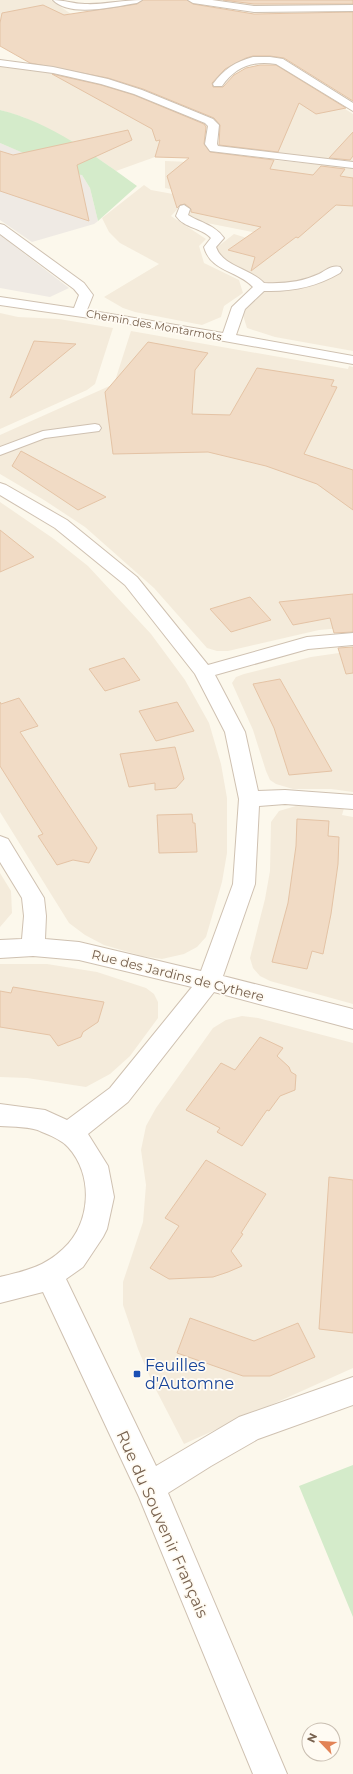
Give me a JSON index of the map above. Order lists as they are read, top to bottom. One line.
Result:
{"streets":{"street":["Chemin des Montarmots","Rue des Jardins de Cythere","Rue du Souvenir Français"]},"places":{"transit":["Feuilles d'Automne"]},"north":"top left"}
